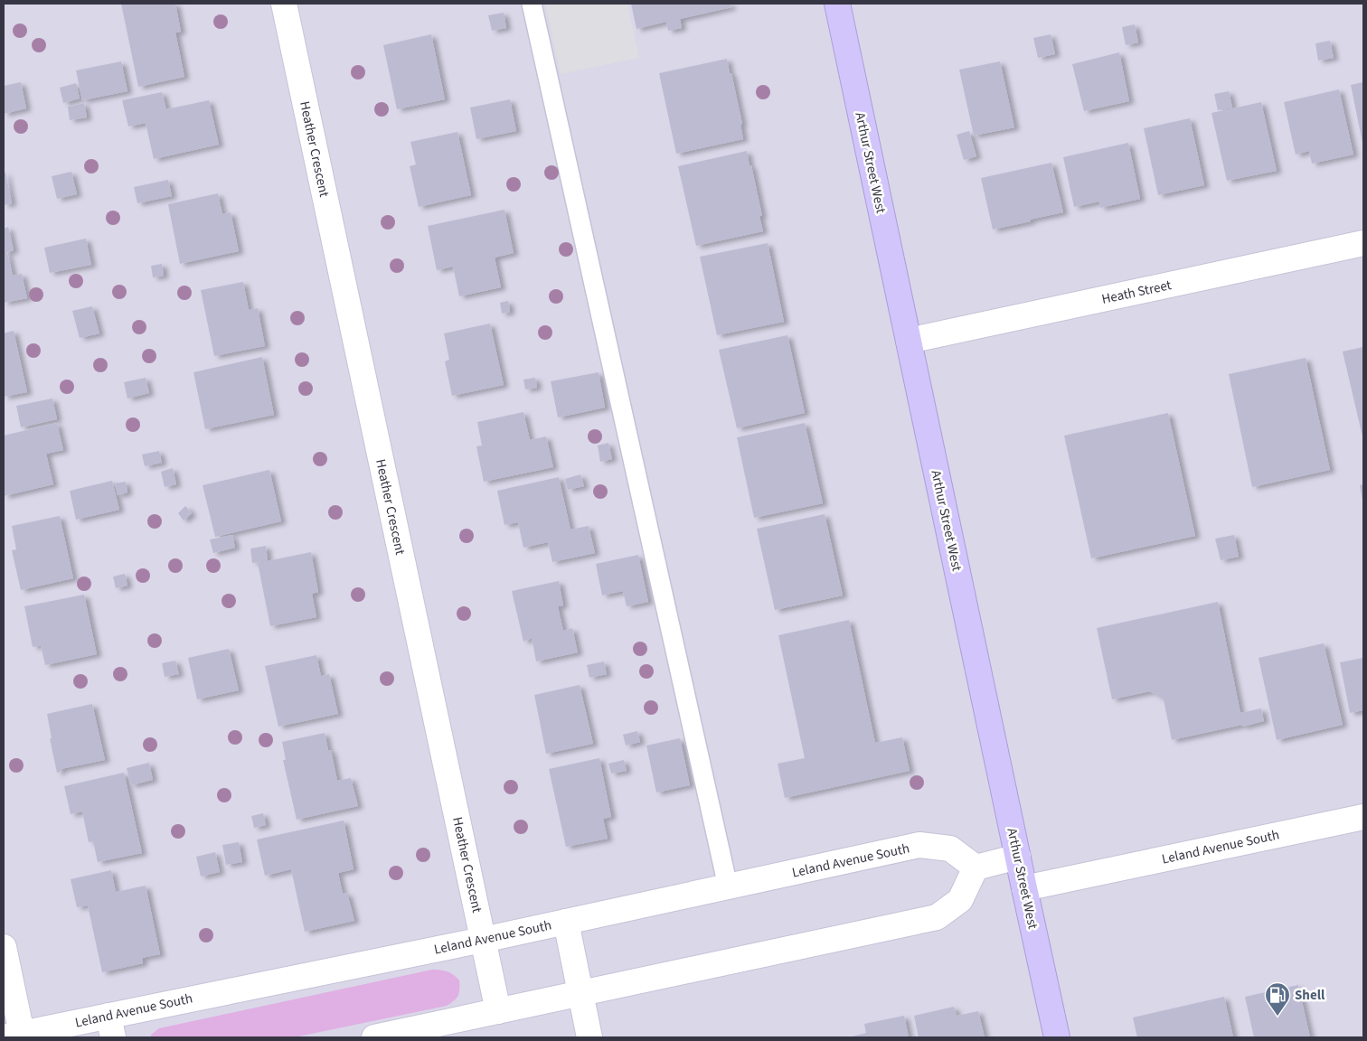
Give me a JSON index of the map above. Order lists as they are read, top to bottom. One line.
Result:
{"streets":{"main road":["Arthur Street West"],"street":["Heather Crescent","Heath Street","Leland Avenue South"]},"crossings":[["Heather Crescent","Leland Avenue South"],["Arthur Street West","Heath Street"],["Arthur Street West","Leland Avenue South"]],"places":{"fuel station":["Shell"]}}
